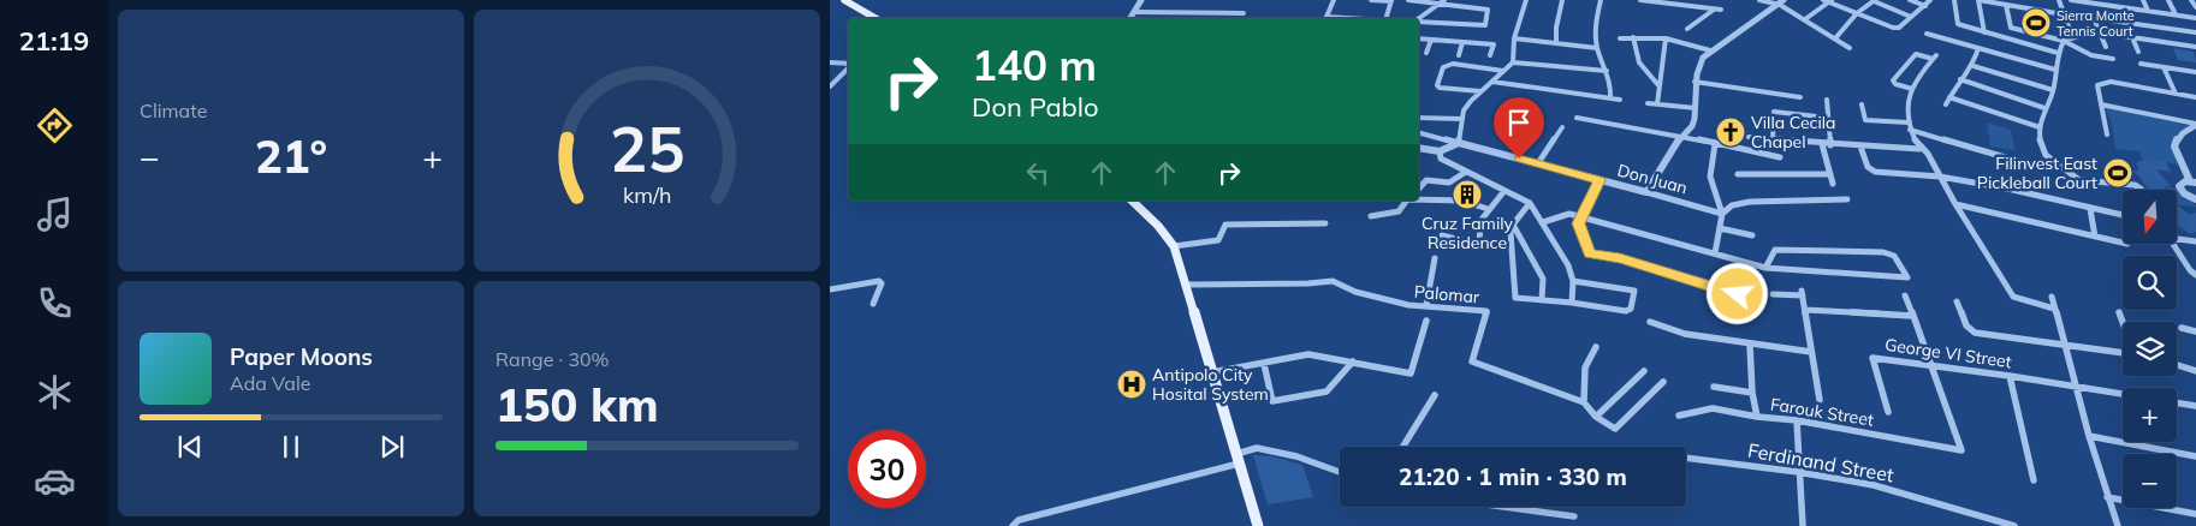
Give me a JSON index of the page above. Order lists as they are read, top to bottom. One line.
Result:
{"streets":{"street":["Don Juan","Palomar","George VI Street","Farouk Street","Ferdinand Street"]},"crossings":[["George VI Street","Farouk Street"]],"places":{"sports":["Sierra Monte Tennis Court","Filinvest East Pickleball Court"],"church":["Villa Cecila Chapel"],"building":["Cruz Family Residence"],"hospital":["Antipolo City Hosital System"]},"north":"bottom","page":{"tabs":"21:19","tile":["Climate",["Range · 30%","150 km"]],"turn":["140 m","Don Pablo"],"heat":["−","21°","+"],"map_buttons":["+","−"],"song":["Paper Moons","Ada Vale"],"limit":"30","trip":"21:20 · 1 min · 330 m","gauge":["25","km/h"]}}
